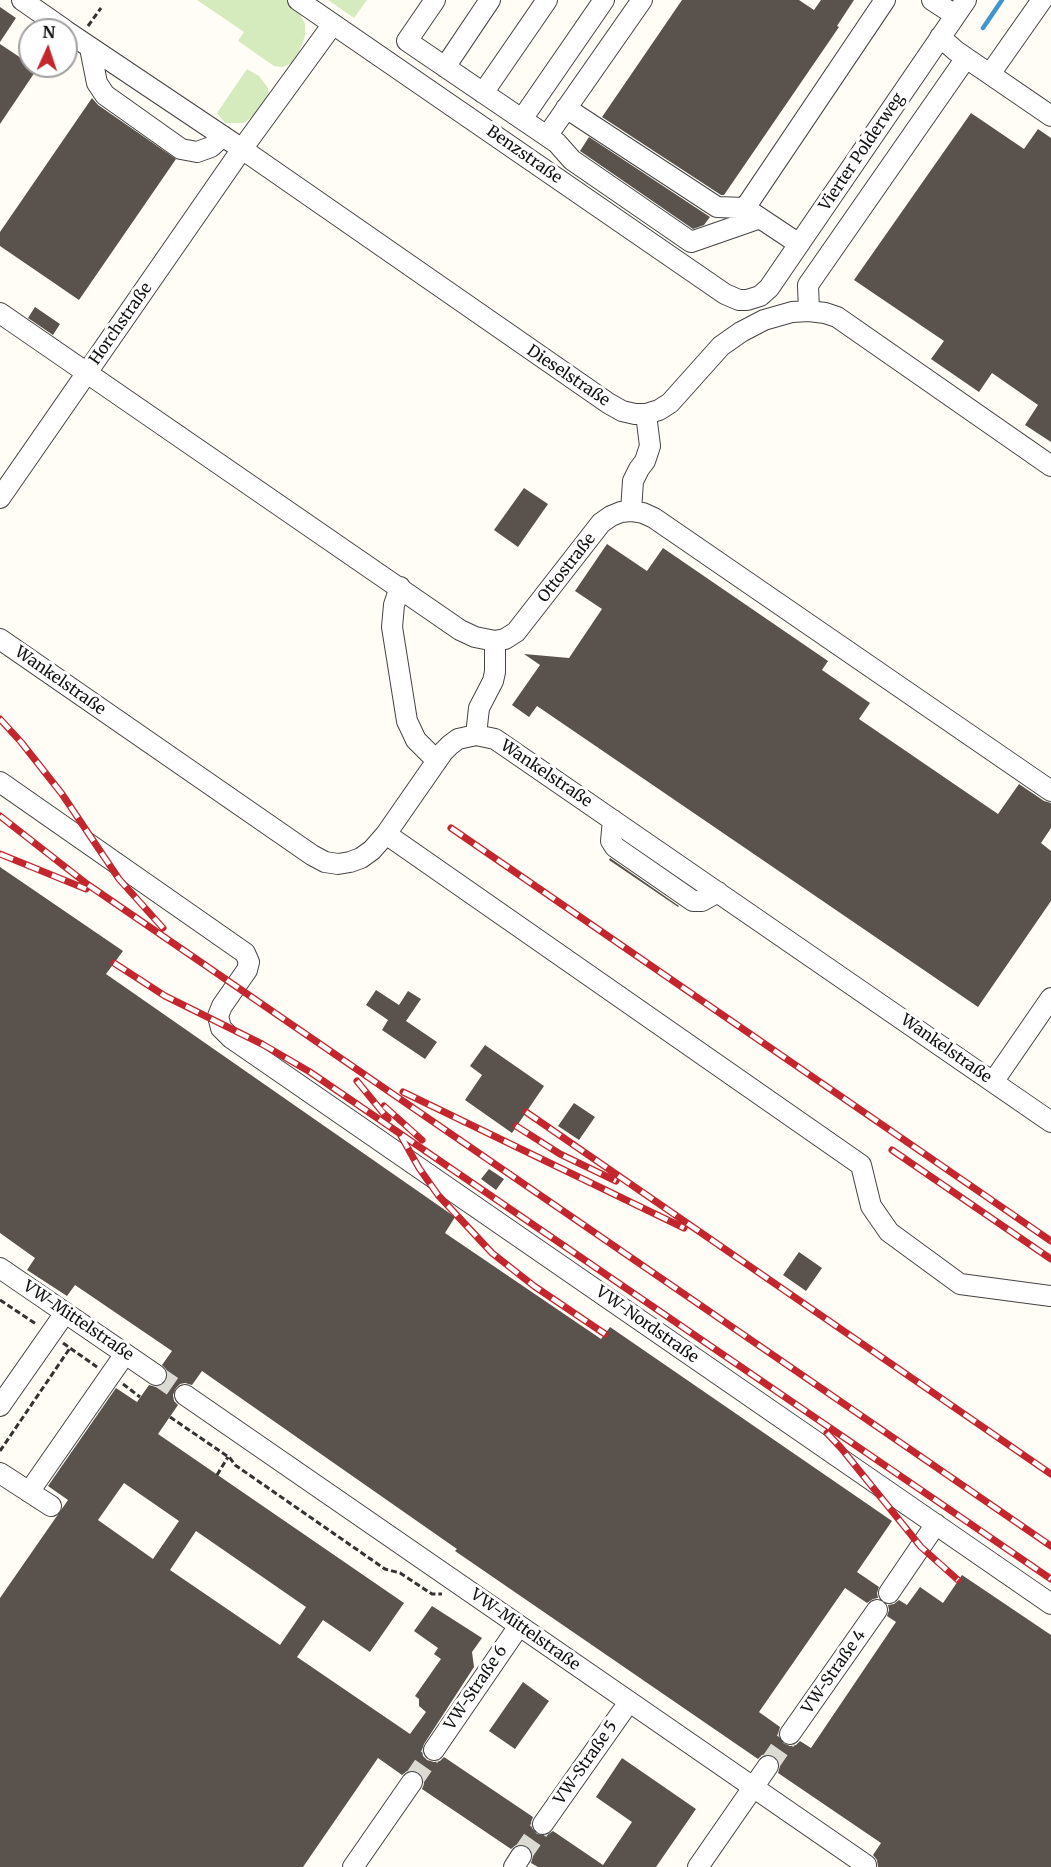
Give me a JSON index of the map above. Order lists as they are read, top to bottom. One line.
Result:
{"streets":{"street":["Vierter Polderweg","Benzstraße","Horchstraße","Dieselstraße","Ottostraße","Wankelstraße","VW-Mittelstraße","VW-Nordstraße","VW-Straße 4","VW-Straße 6","VW-Straße 5"]},"crossings":[["Vierter Polderweg","Benzstraße"],["Benzstraße","Horchstraße"],["Horchstraße","Dieselstraße"],["VW-Mittelstraße","VW-Straße 6"],["VW-Mittelstraße","VW-Straße 5"]],"north":"top"}
